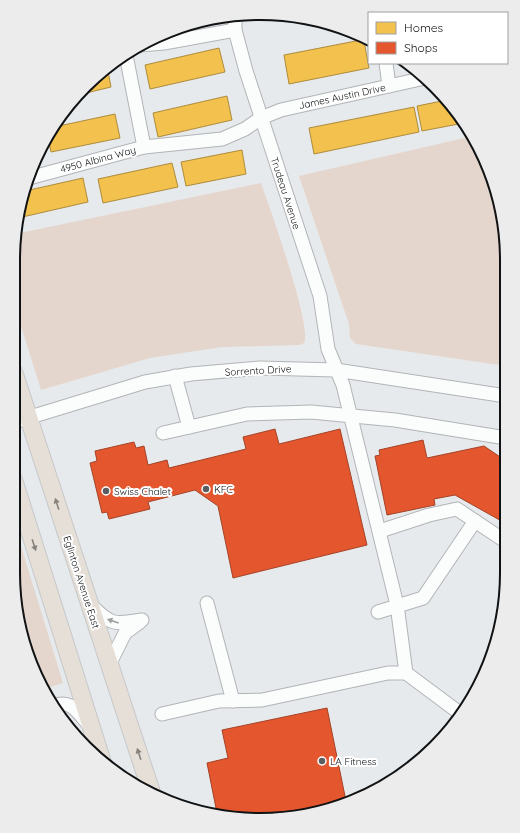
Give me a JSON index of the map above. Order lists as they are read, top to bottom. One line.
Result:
{"streets":{"main road":["Eglinton Avenue East"],"street":["James Austin Drive","4950 Albina Way","Trudeau Avenue","Sorrento Drive"]},"crossings":[["James Austin Drive","4950 Albina Way"],["James Austin Drive","Trudeau Avenue"],["4950 Albina Way","Trudeau Avenue"],["Trudeau Avenue","Sorrento Drive"],["Sorrento Drive","Eglinton Avenue East"]],"places":["KFC","Swiss Chalet","LA Fitness"],"legend":["Homes","Shops"]}
